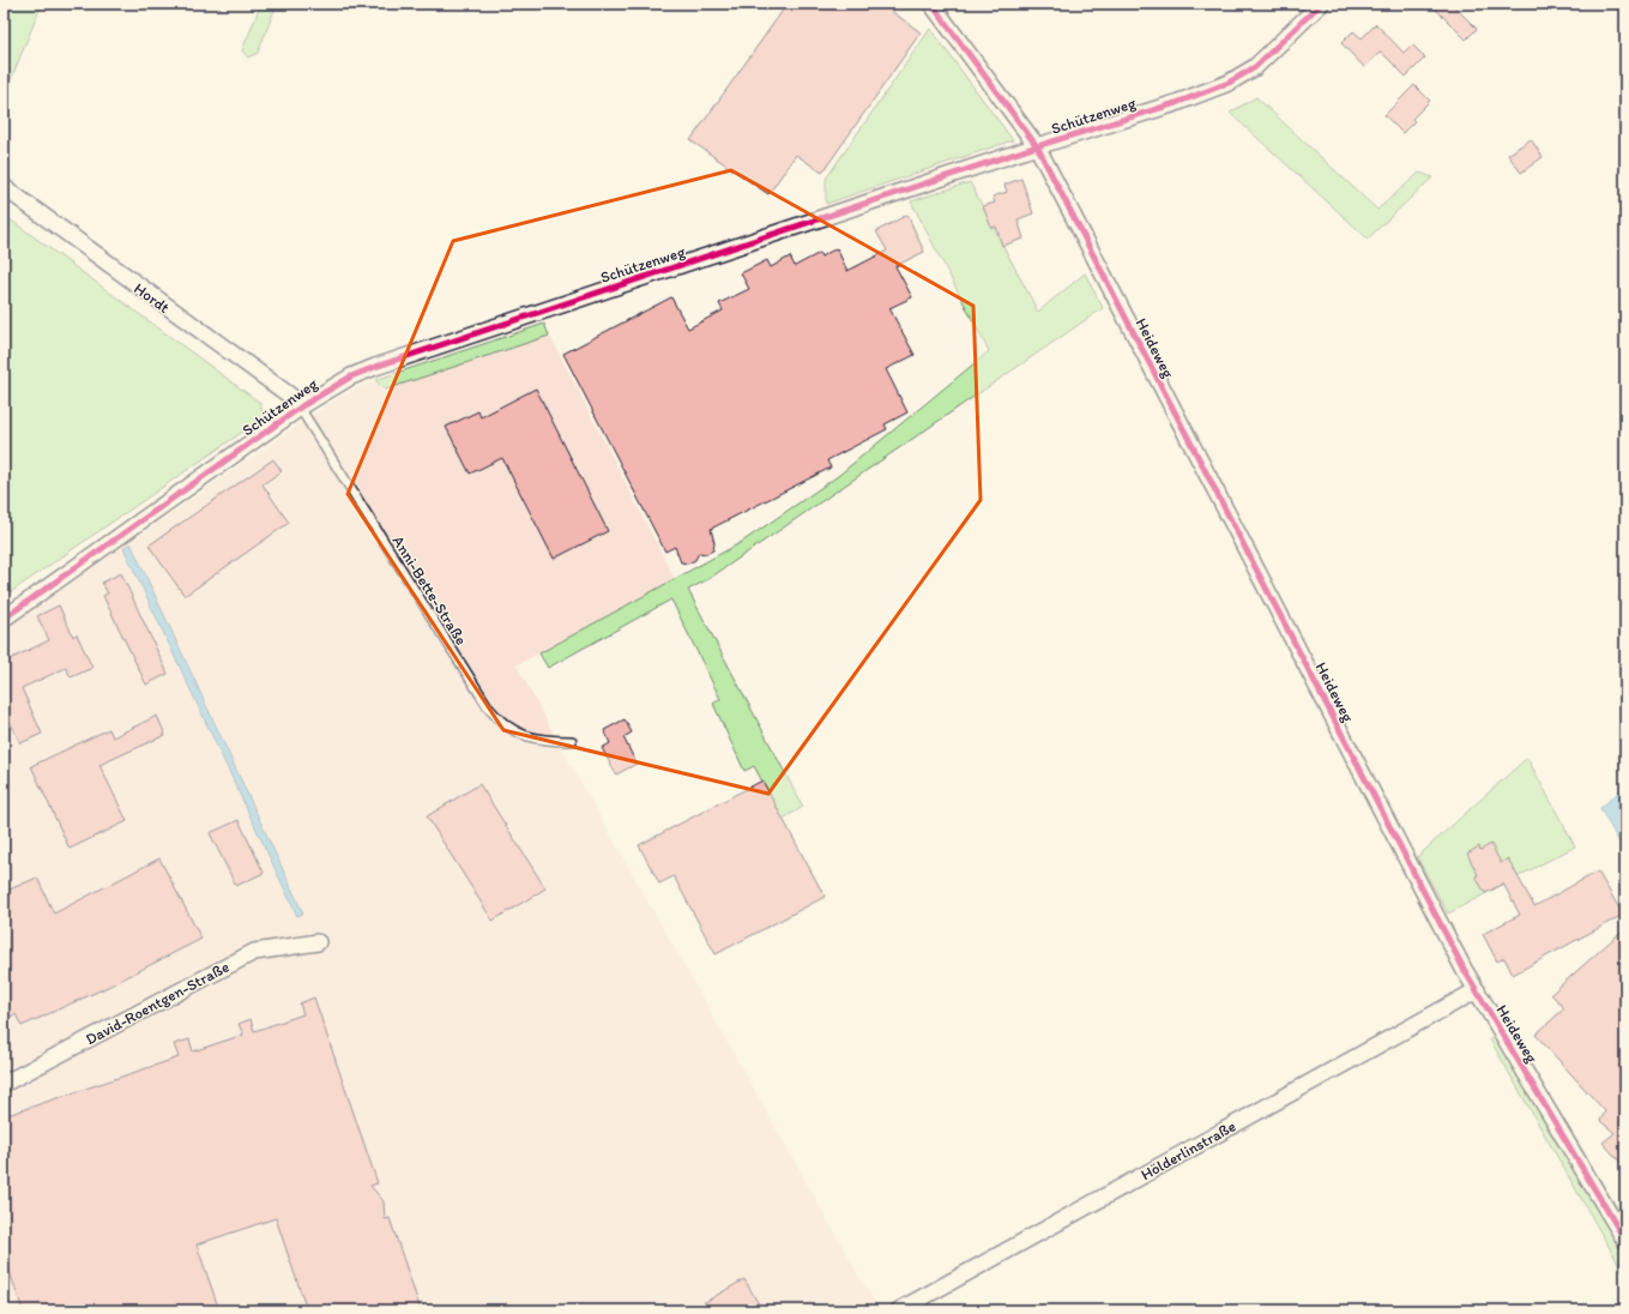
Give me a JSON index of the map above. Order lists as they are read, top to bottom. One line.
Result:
{"streets":{"street":["Schützenweg","Hordt","Heideweg","David-Roentgen-Straße","Hölderlinstraße"],"lane":["Anni-Bette-Straße"]},"crossings":[["Schützenweg","Hordt"],["Schützenweg","Heideweg"],["Schützenweg","Anni-Bette-Straße"],["Hordt","Anni-Bette-Straße"],["Heideweg","Hölderlinstraße"]]}
